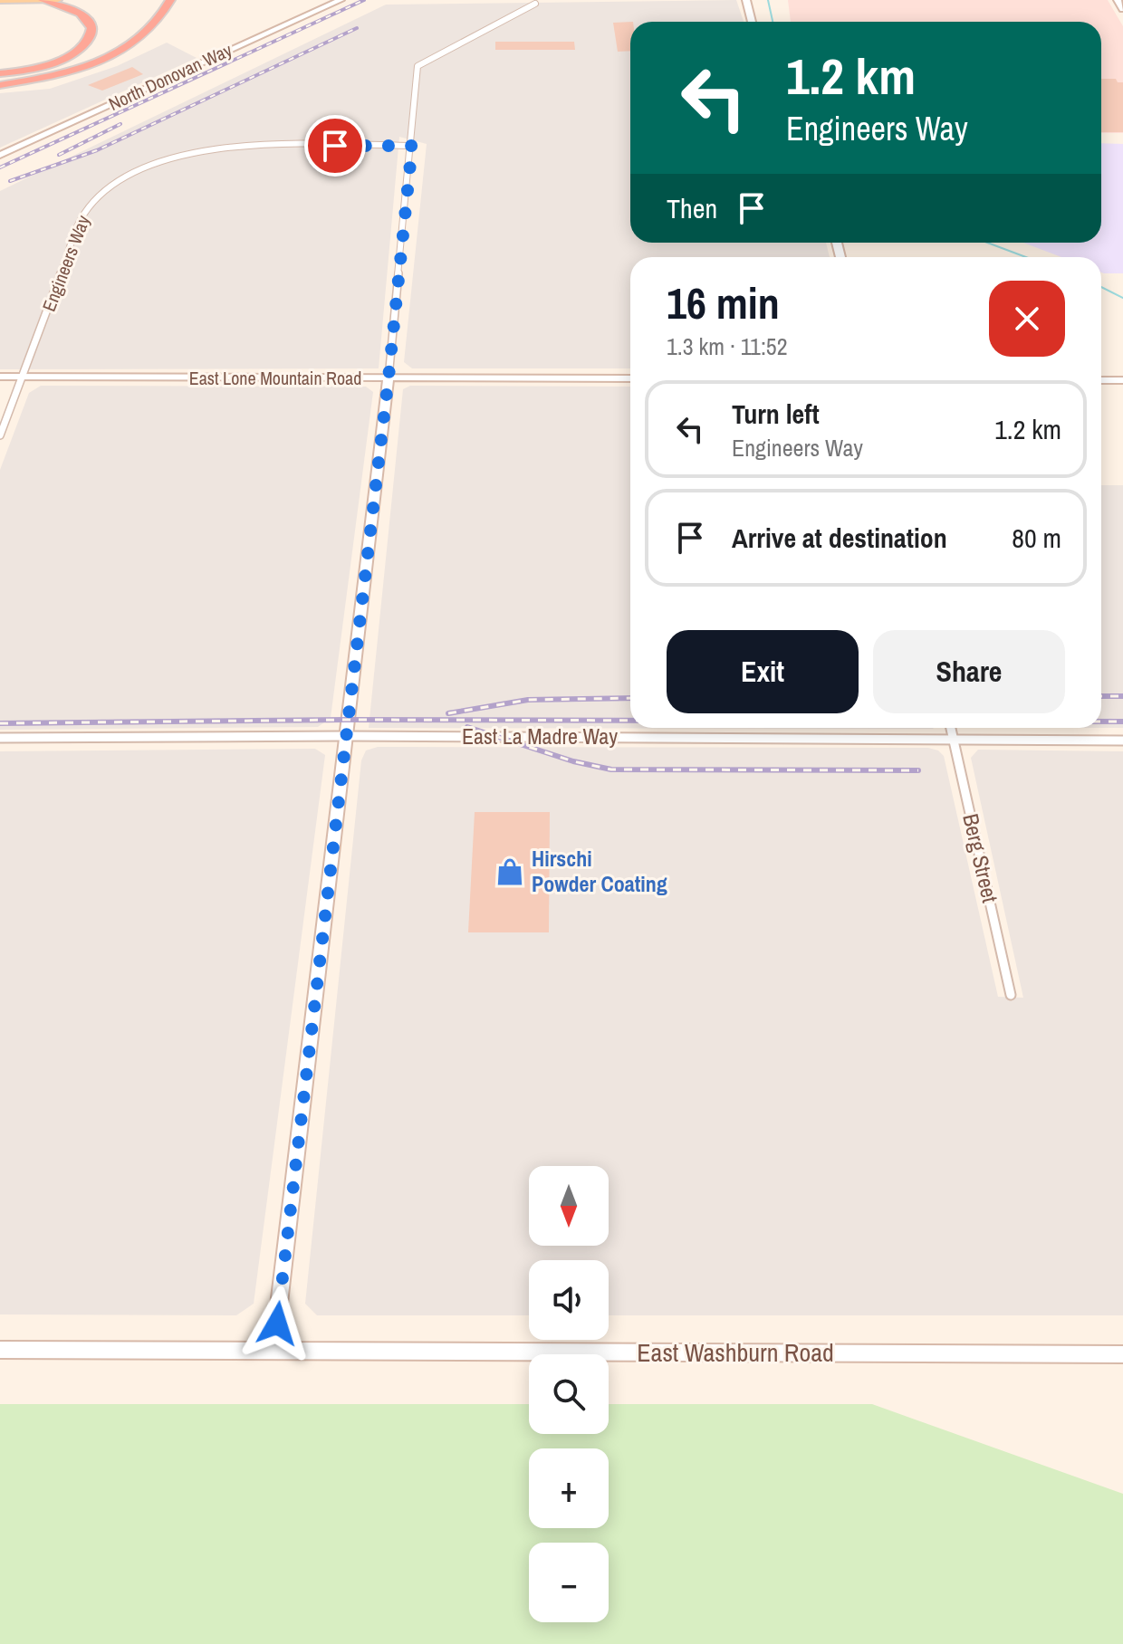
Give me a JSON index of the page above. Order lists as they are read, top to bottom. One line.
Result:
{"streets":{"street":["North Donovan Way","Engineers Way","East Lone Mountain Road","East La Madre Way","Berg Street","East Washburn Road"]},"crossings":[["Engineers Way","East Lone Mountain Road"],["East La Madre Way","Berg Street"]],"places":{"shop":["Hirschi Powder Coating"]},"north":"bottom","page":{"turn":["1.2 km","Engineers Way"],"then":"Then","heading":["16 min","1.3 km · 11:52"],"list":[{"name":"Turn left","note":"Engineers Way","value":"1.2 km"},{"name":"Arrive at destination","value":"80 m"}],"buttons":["Exit","Share"],"map_buttons":["+","−"]}}
